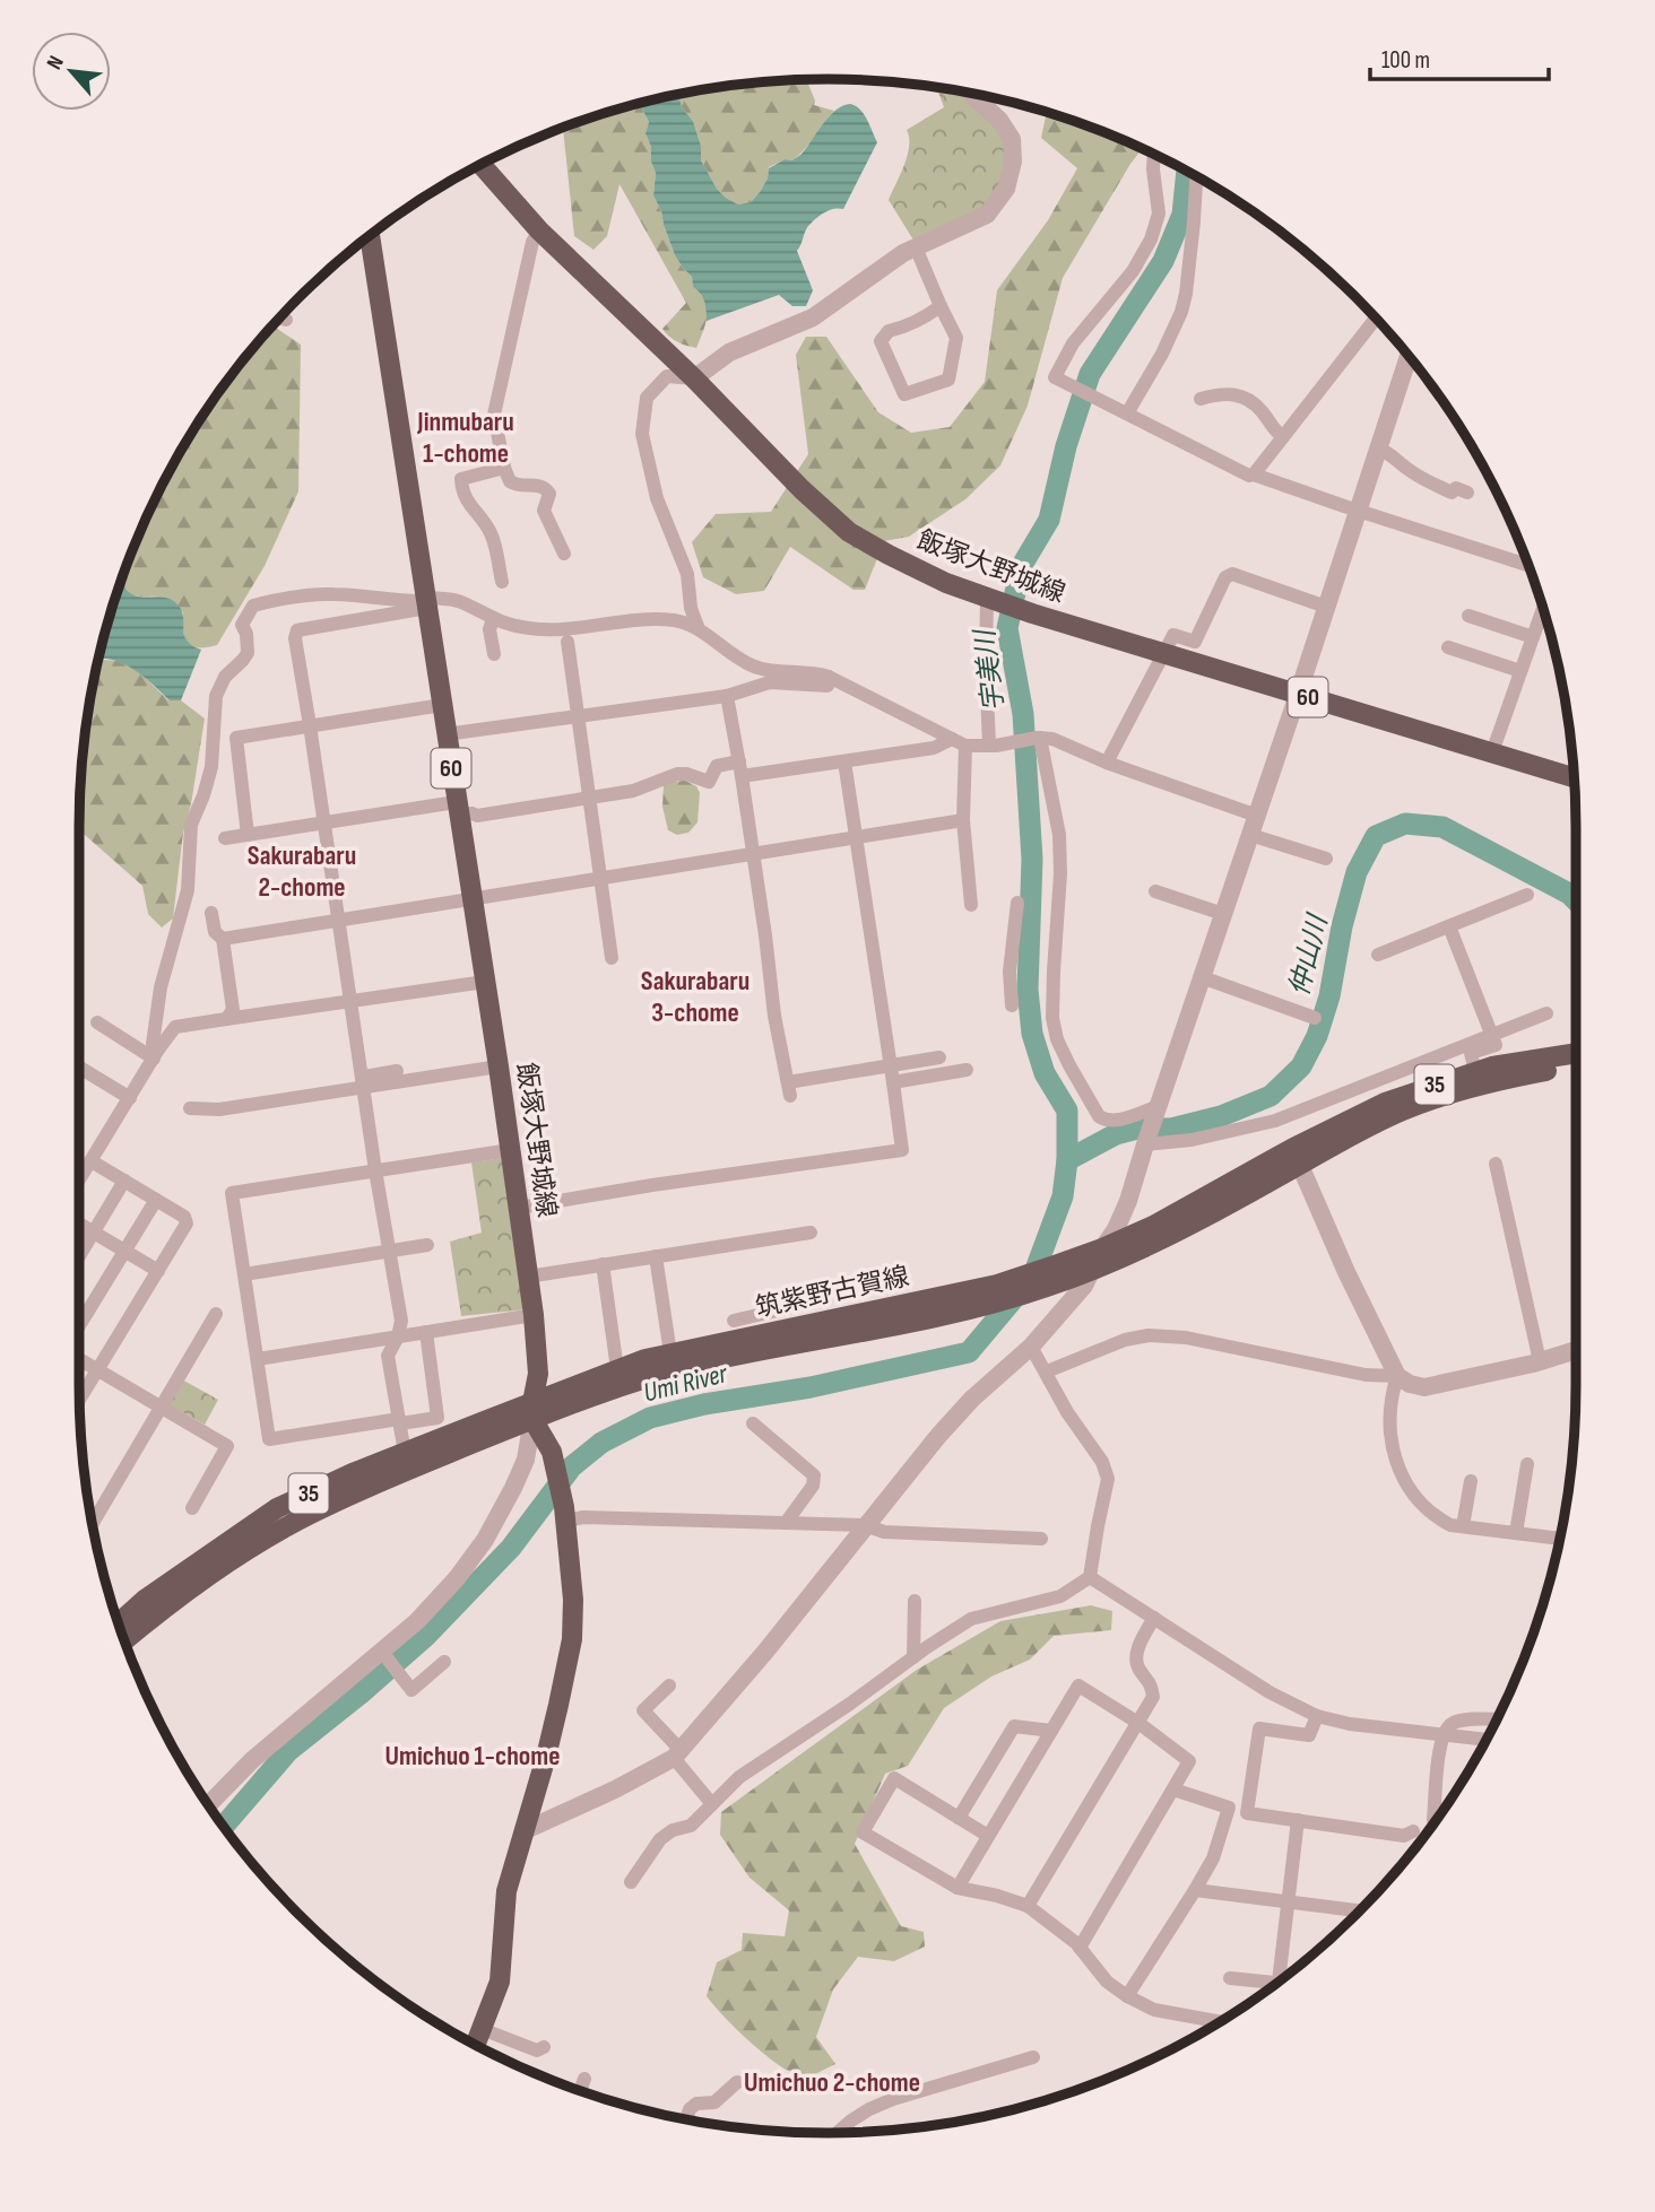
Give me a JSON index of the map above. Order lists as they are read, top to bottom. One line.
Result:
{"streets":{"main road":["飯塚大野城線","60","35","筑紫野古賀線"]},"crossings":[["飯塚大野城線","筑紫野古賀線"]],"districts":["Jinmubaru 1-chome","Sakurabaru 2-chome","Sakurabaru 3-chome","Umichuo 1-chome","Umichuo 2-chome"],"water":["宇美川","仲山川","Umi River"],"scale_bar":"100 m","north":"top left"}
